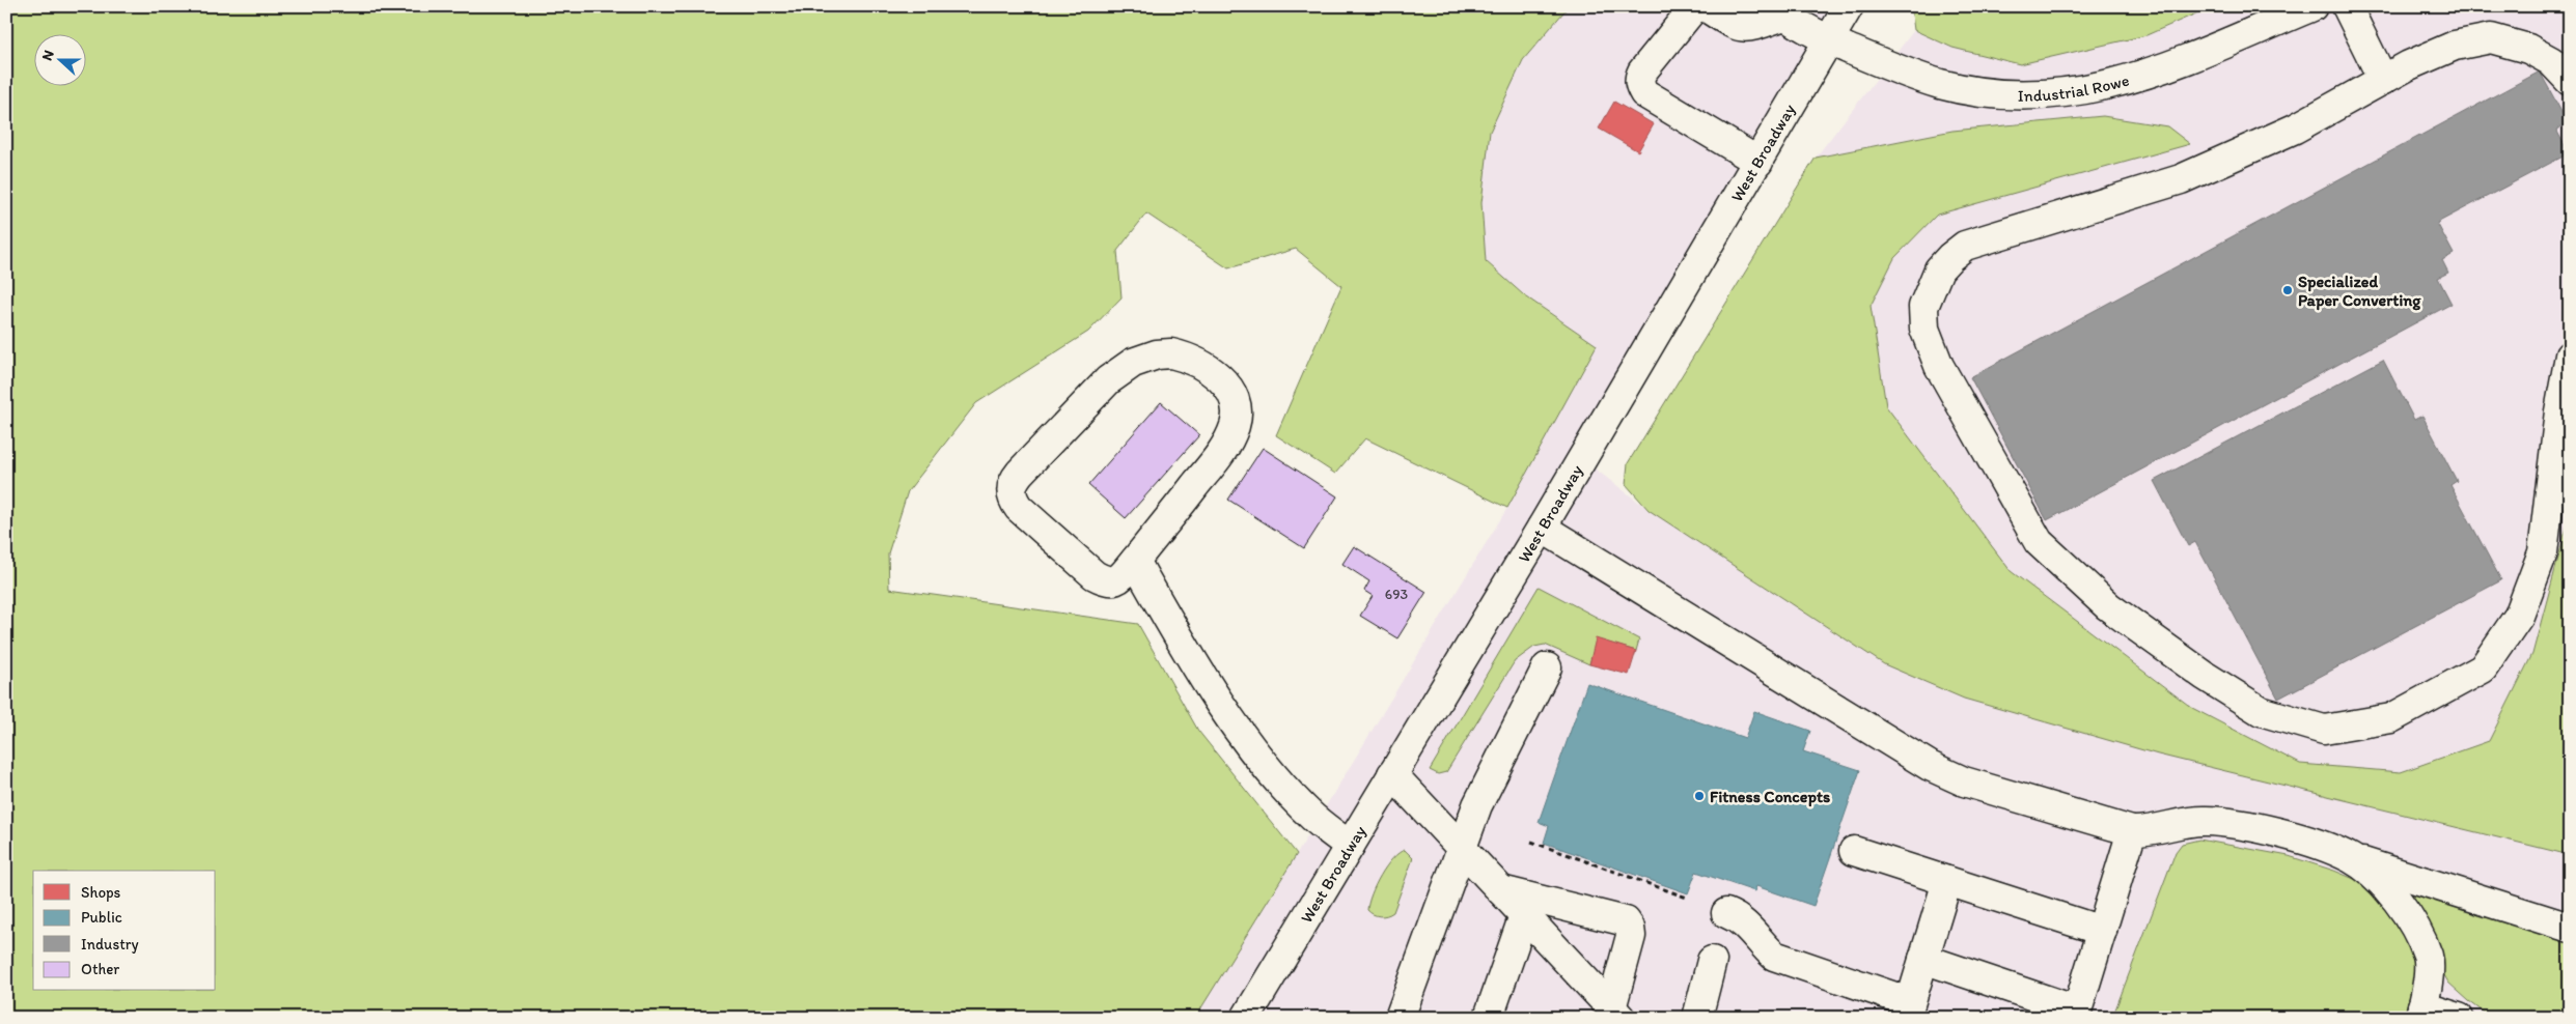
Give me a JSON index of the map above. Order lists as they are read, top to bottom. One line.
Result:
{"streets":{"main road":["Industrial Rowe","West Broadway"]},"crossings":[["Industrial Rowe","West Broadway"]],"places":["Specialized Paper Converting","Fitness Concepts"],"house_numbers":["693"],"legend":["Shops","Public","Industry","Other"],"north":"left"}
